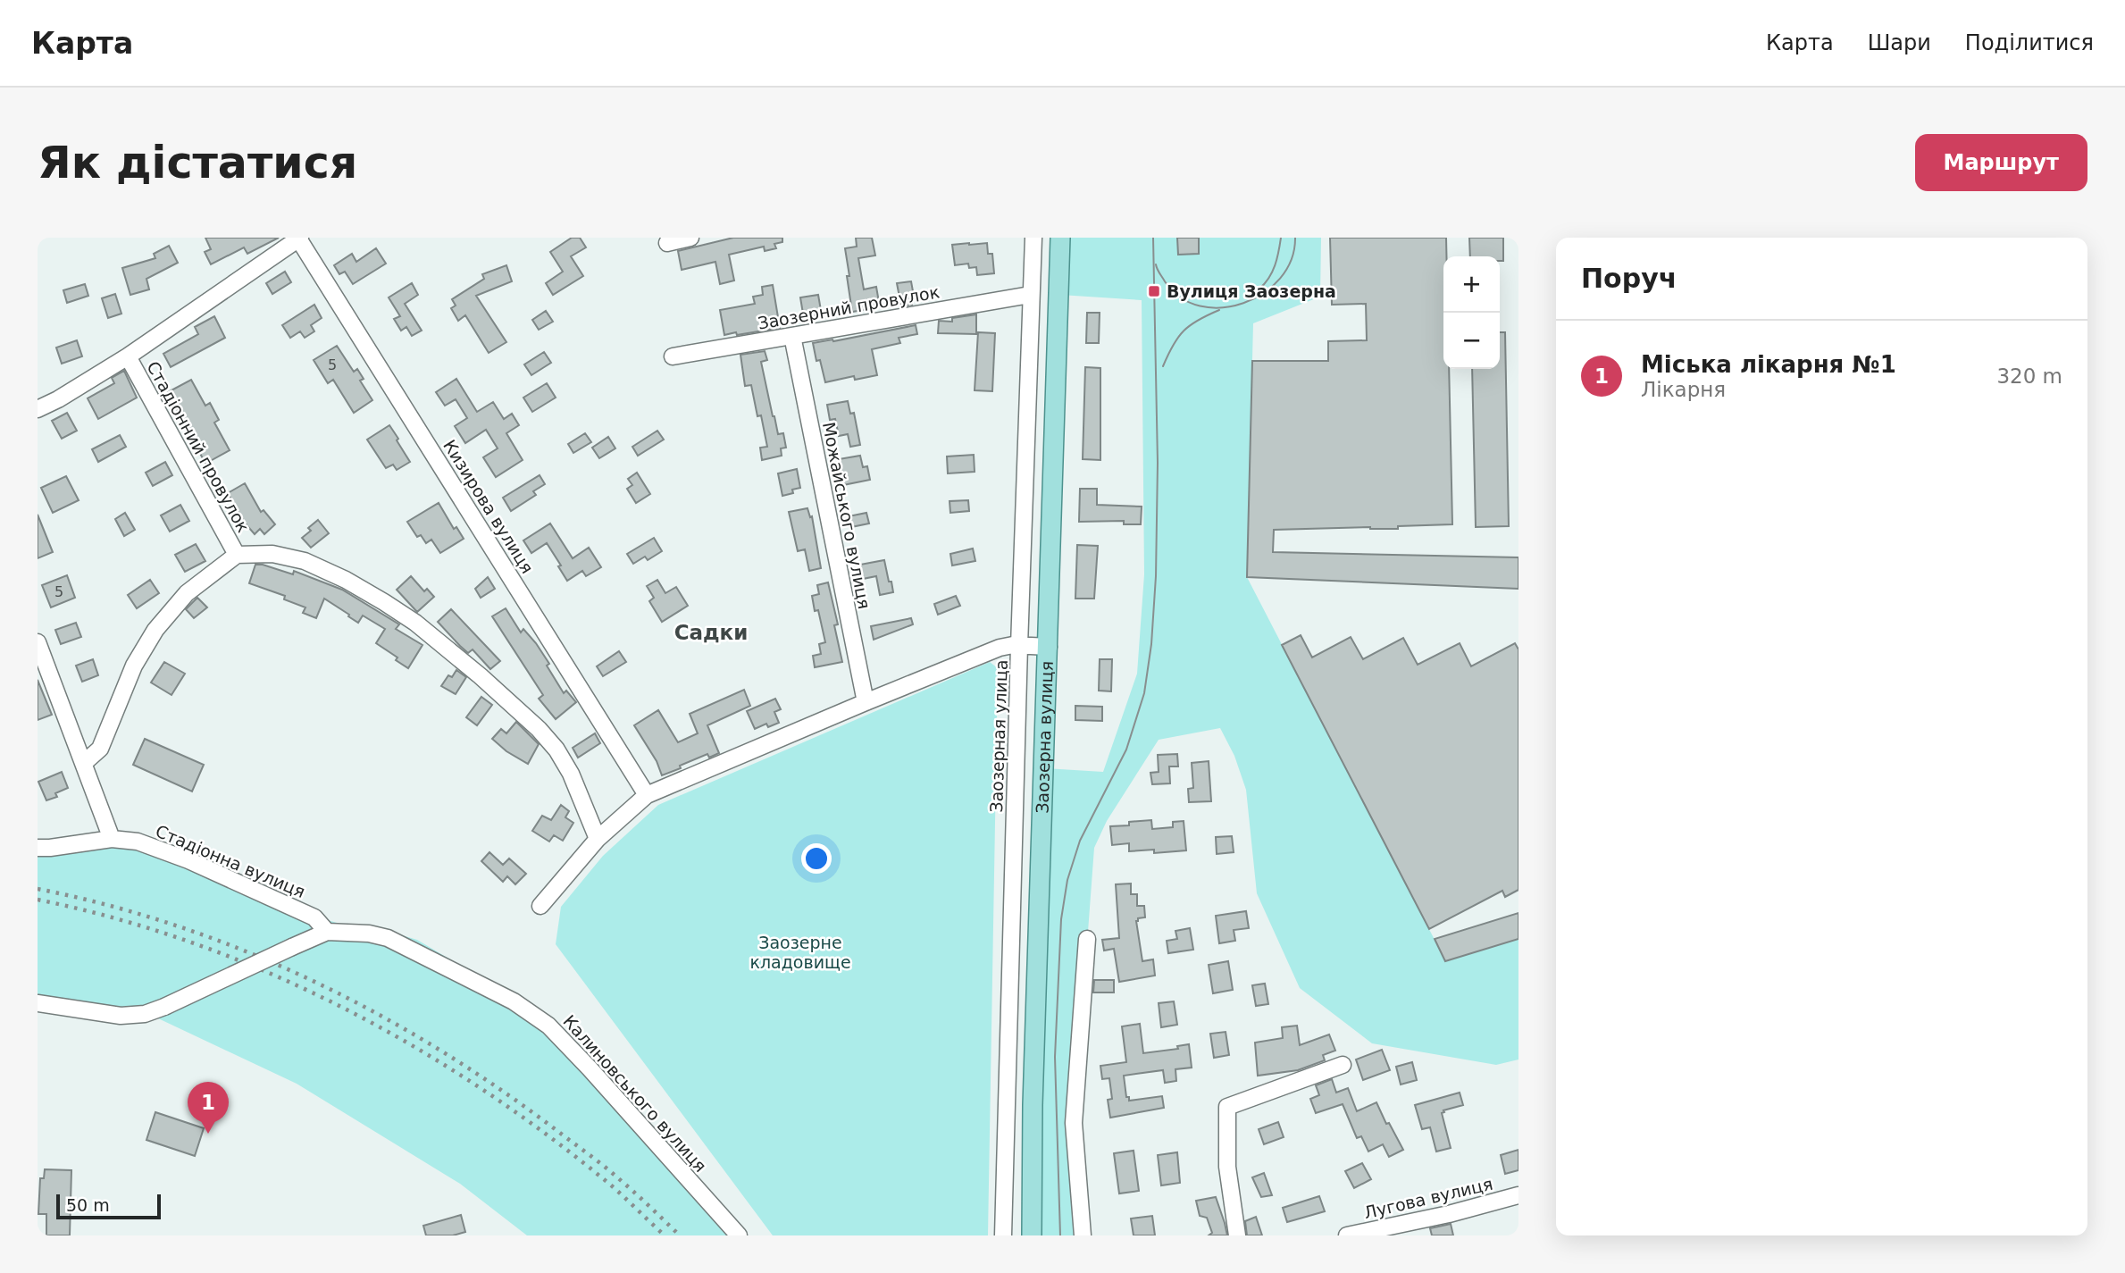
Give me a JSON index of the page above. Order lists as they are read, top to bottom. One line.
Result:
{"streets":{"main road":["Заозерна вулиця"],"street":["Заозерний провулок","Стадіонний провулок","Кизирова вулиця","Можайського вулиця","Заозерная улица","Стадіонна вулиця","Калиновського вулиця","Лугова вулиця"]},"crossings":[["Заозерний провулок","Можайського вулиця"],["Заозерний провулок","Заозерная улица"],["Стадіонна вулиця","Калиновського вулиця"]],"districts":["Садки"],"parks":["Заозерне кладовище"],"places":{"transit":["Вулиця Заозерна"]},"house_numbers":["5","5"],"scale_bar":"50 m","page":{"header":"Карта","nav":["Карта","Шари","Поділитися"],"buttons":"Маршрут","title":"Як дістатися","heading":"Поруч","map_buttons":["+","−"],"list":[{"mark":"1","name":"Міська лікарня №1","note":"Лікарня","value":"320 m"}],"pins":"1","scale":"50 m"}}
